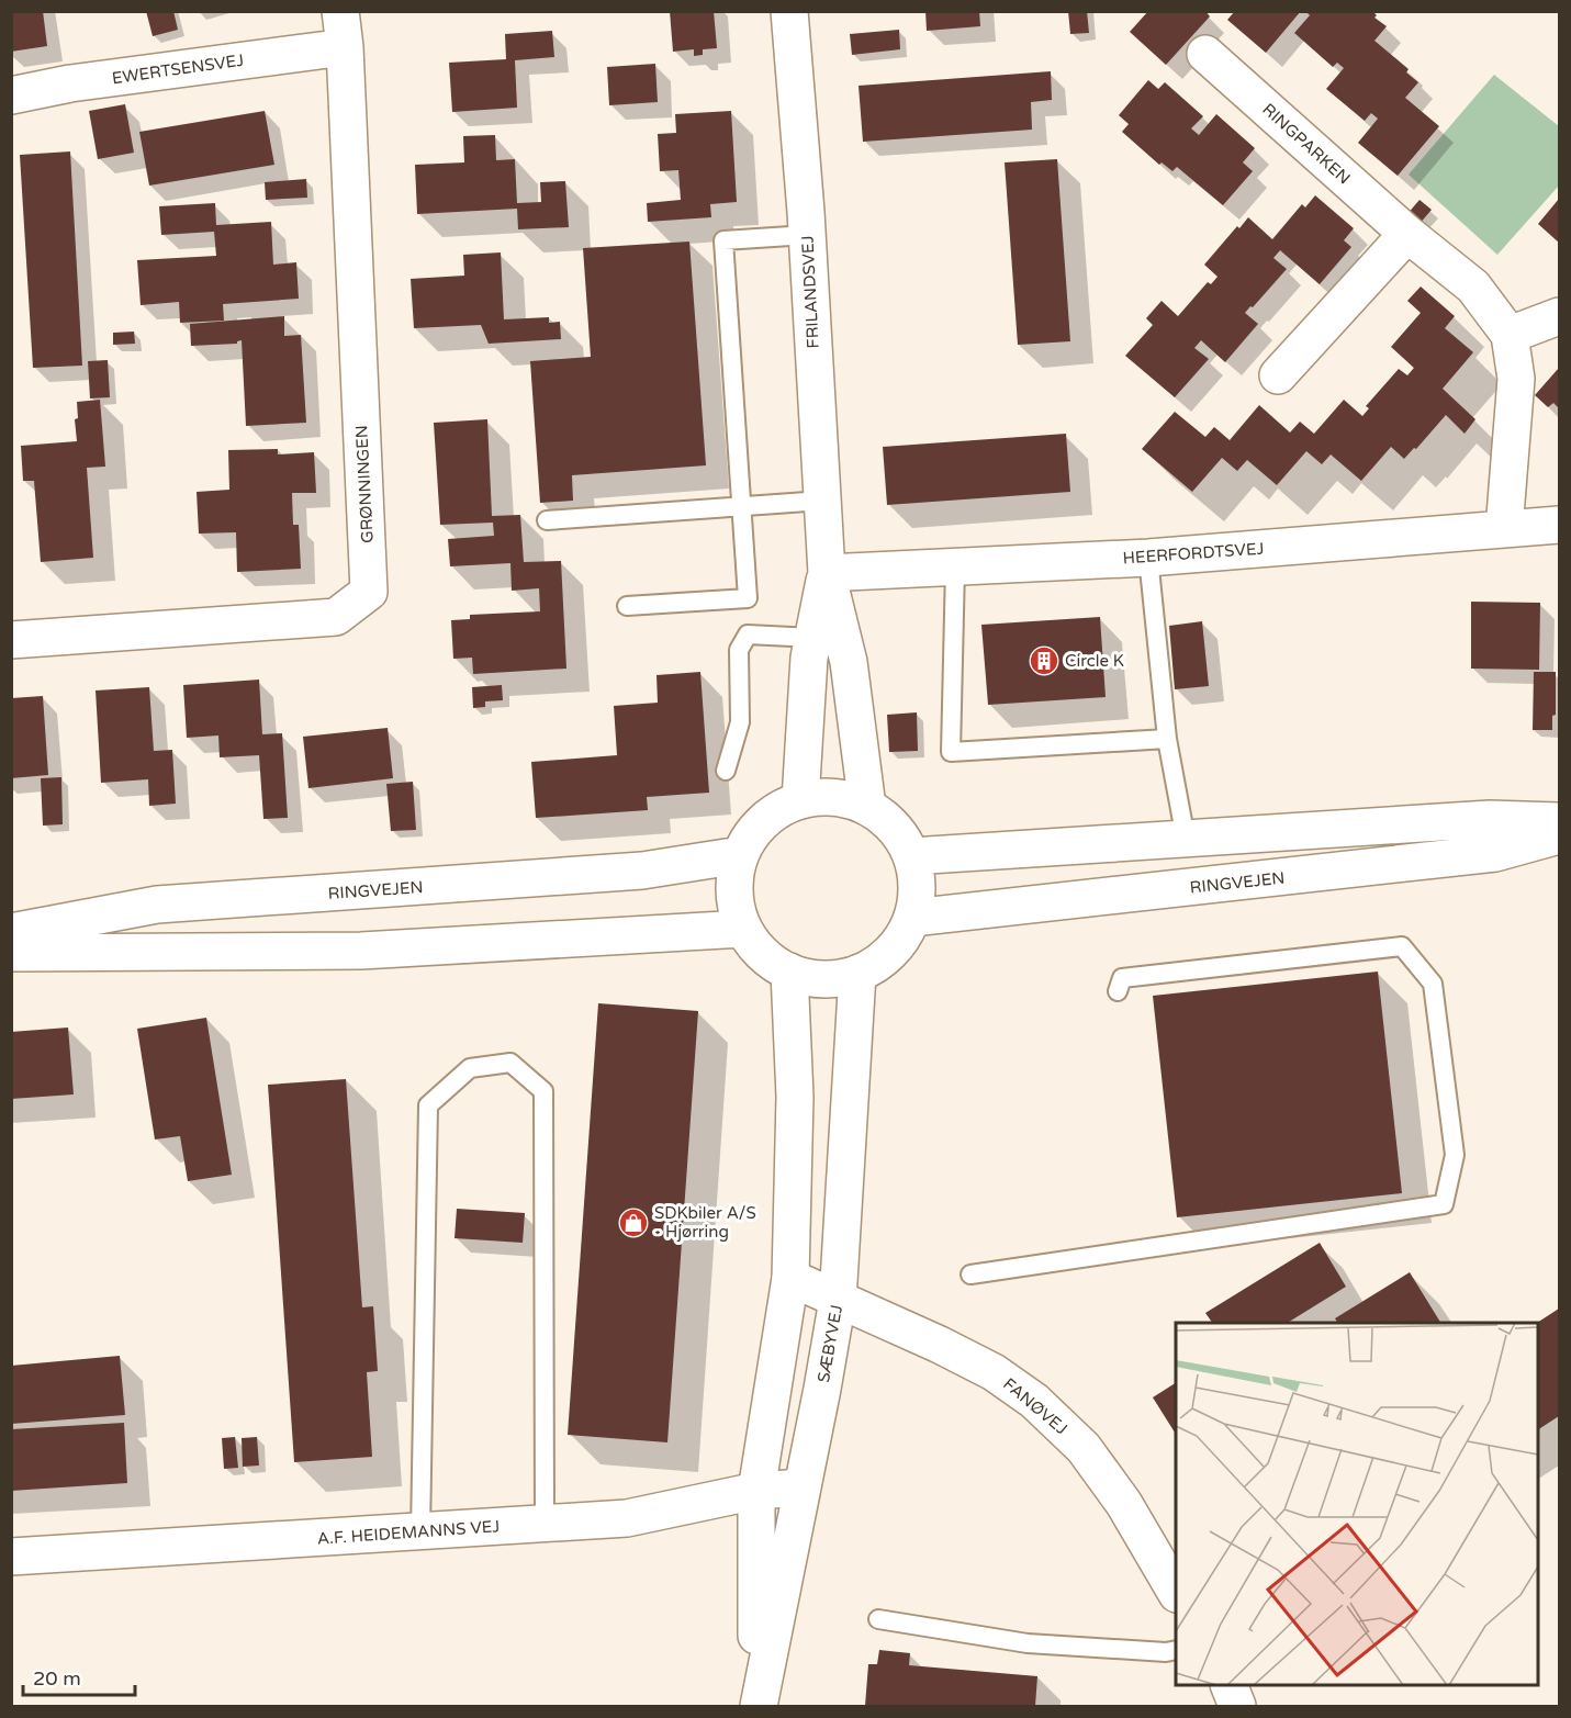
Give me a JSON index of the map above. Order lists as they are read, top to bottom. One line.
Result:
{"streets":{"street":["EWERTSENSVEJ","RINGPARKEN","FRILANDSVEJ","GRØNNINGEN","HEERFORDTSVEJ","RINGVEJEN","SÆBYVEJ","FANØVEJ","A.F. HEIDEMANNS VEJ"]},"crossings":[["EWERTSENSVEJ","GRØNNINGEN"],["RINGPARKEN","HEERFORDTSVEJ"],["FRILANDSVEJ","HEERFORDTSVEJ"],["FRILANDSVEJ","RINGVEJEN"],["FRILANDSVEJ","SÆBYVEJ"],["RINGVEJEN","SÆBYVEJ"],["SÆBYVEJ","FANØVEJ"],["SÆBYVEJ","A.F. HEIDEMANNS VEJ"]],"places":{"building":["Circle K"],"shop":["SDKbiler A/S - Hjørring"]},"scale_bar":"20 m"}
